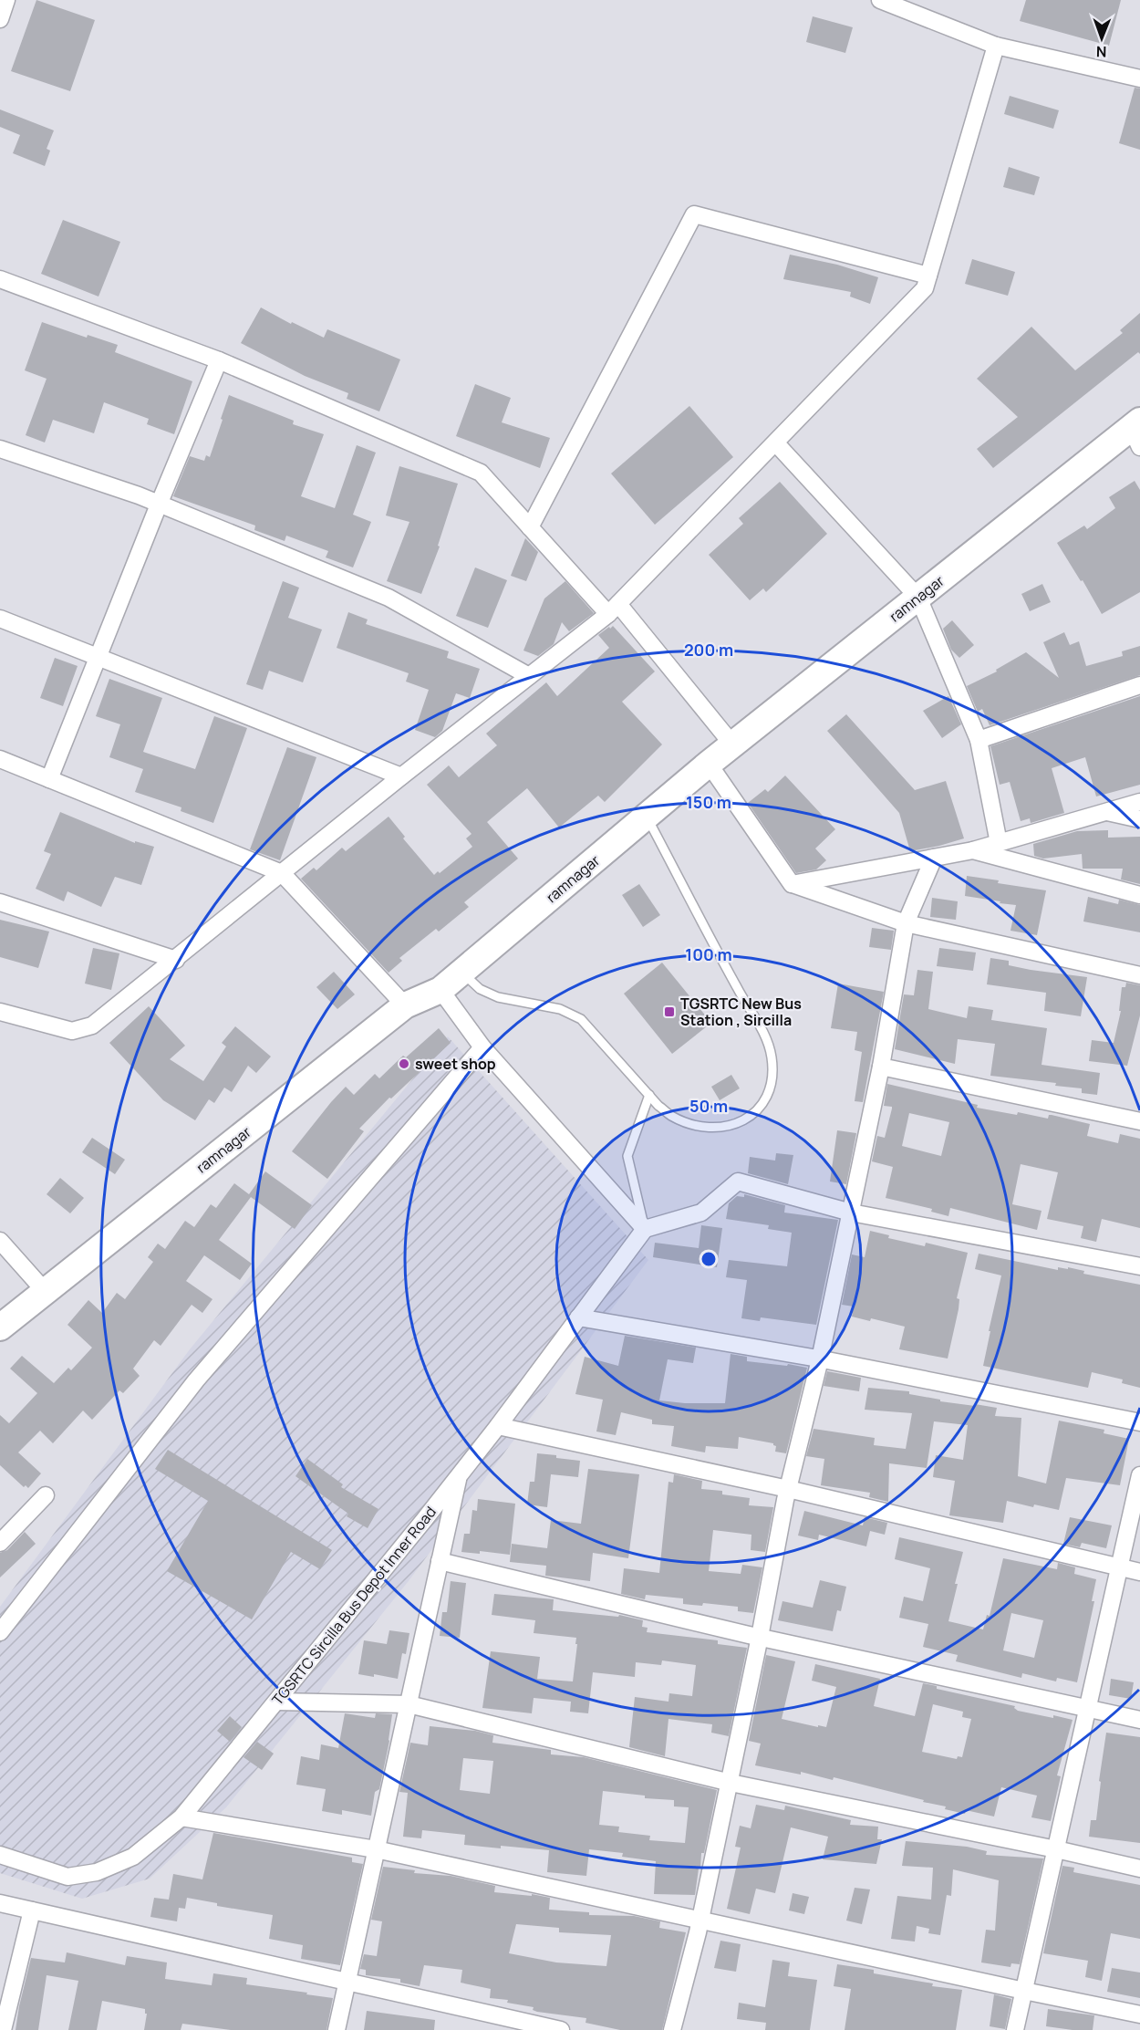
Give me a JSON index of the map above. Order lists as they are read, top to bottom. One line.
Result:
{"streets":{"main road":["ramnagar"],"street":["TGSRTC Sircilla Bus Depot Inner Road"]},"places":{"transit":["TGSRTC New Bus Station , Sircilla"],"other":["sweet shop"]},"north":"bottom","rings":["200 m","150 m","100 m","50 m"]}
